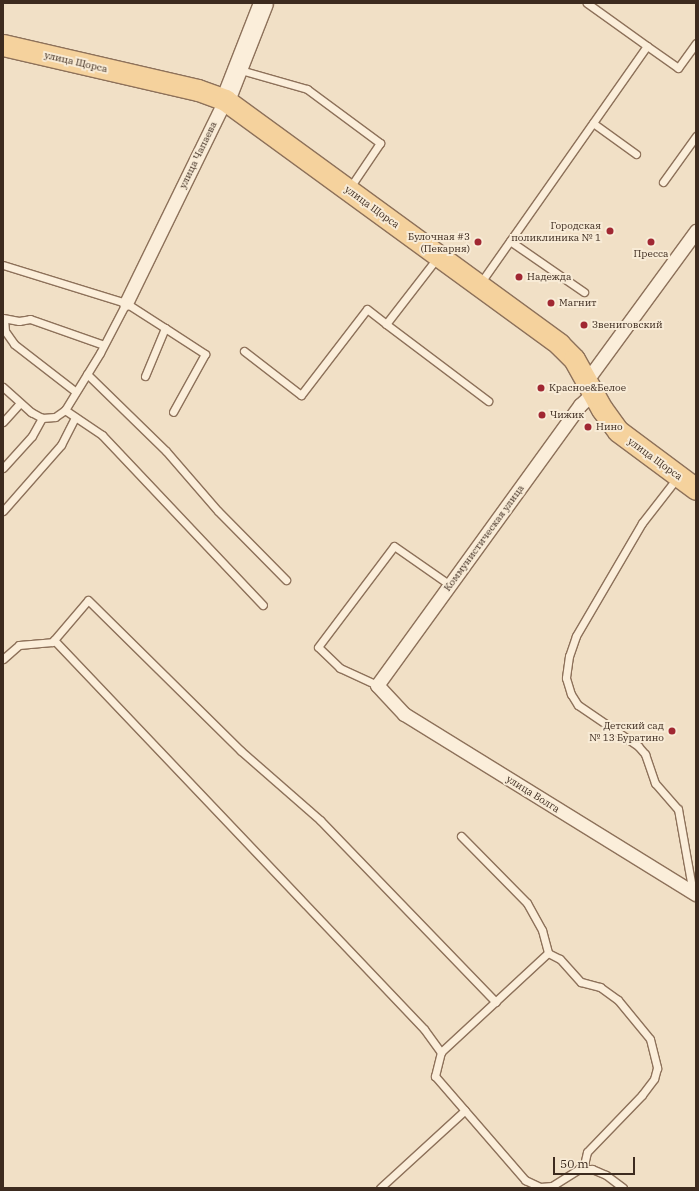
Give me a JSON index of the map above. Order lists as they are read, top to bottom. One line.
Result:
{"streets":{"main road":["улица Щорса","улица Чапаева"],"street":["Коммунистическая улица","улица Волга"]},"crossings":[["улица Щорса","улица Чапаева"],["улица Щорса","Коммунистическая улица"],["Коммунистическая улица","улица Волга"]],"places":["Городская поликлиника № 1","Булочная #3 (Пекарня)","Пресса","Надежда","Магнит","Звениговский","Красное&Белое","Чижик","Нино","Детский сад № 13 Буратино"],"scale_bar":"50 m"}
